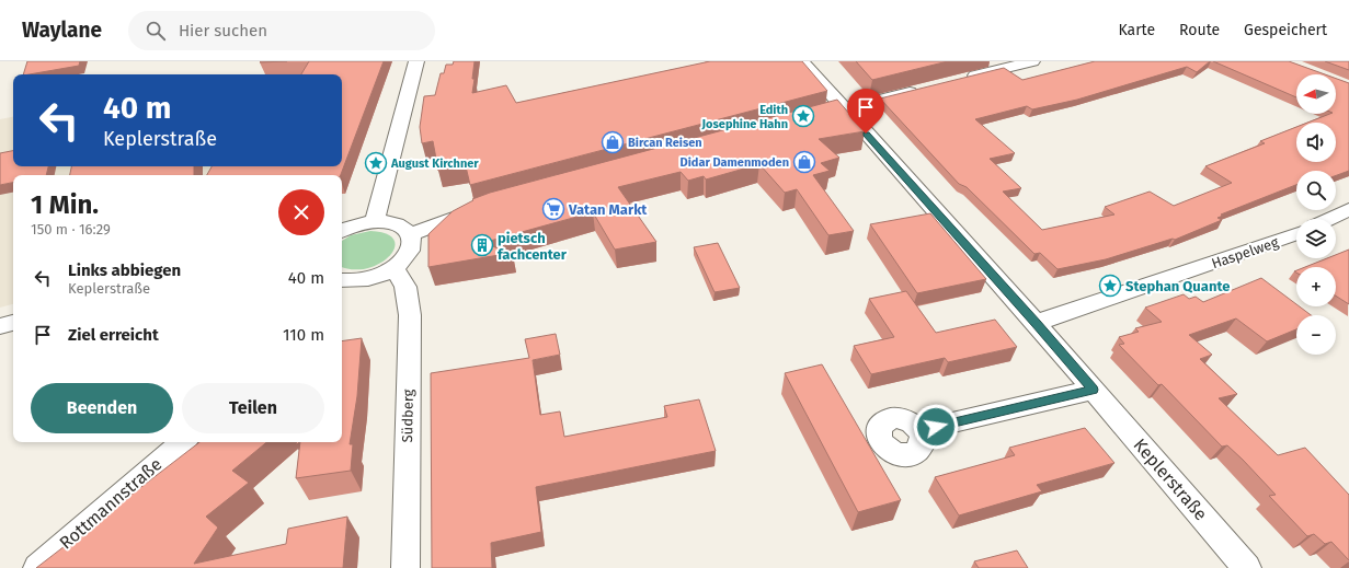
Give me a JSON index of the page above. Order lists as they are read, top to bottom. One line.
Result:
{"streets":{"street":["Haspelweg","Südberg","Keplerstraße","Rottmannstraße"]},"crossings":[["Haspelweg","Keplerstraße"]],"places":{"place":["Edith Josephine Hahn","August Kirchner","Stephan Quante"],"shop":["Bircan Reisen","Didar Damenmoden"],"supermarket":["Vatan Markt"],"building":["pietsch fachcenter"]},"north":"left","page":{"header":"Waylane","search":"Hier suchen","nav":["Karte","Route","Gespeichert"],"map_buttons":["+","−"],"turn":["40 m","Keplerstraße"],"heading":["1 Min.","150 m · 16:29"],"list":[{"name":"Links abbiegen","note":"Keplerstraße","value":"40 m"},{"name":"Ziel erreicht","value":"110 m"}],"buttons":["Beenden","Teilen"]}}
